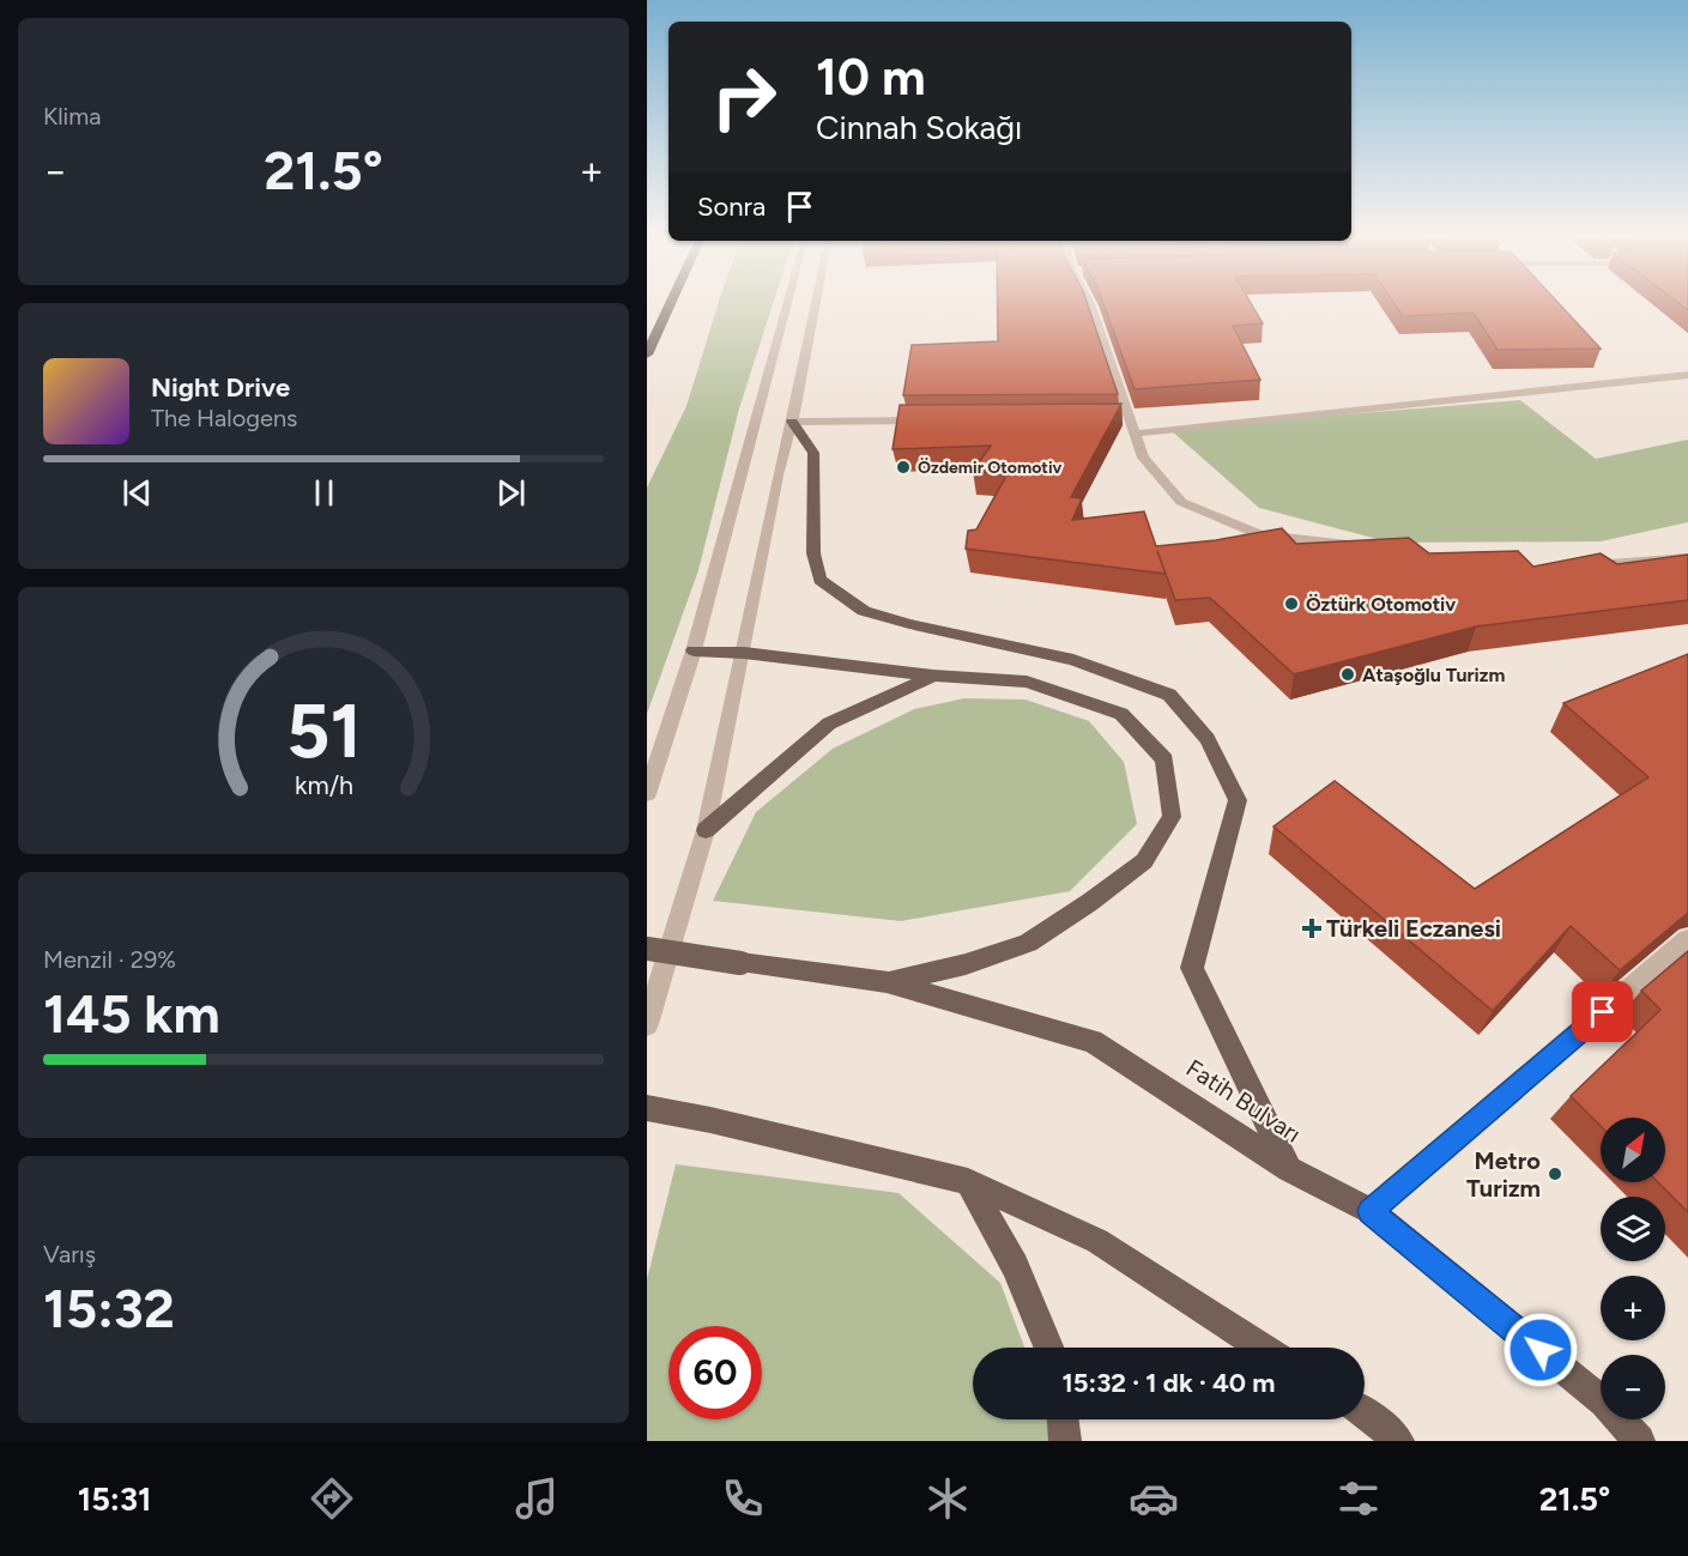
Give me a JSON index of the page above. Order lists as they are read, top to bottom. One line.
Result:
{"streets":{"main road":["Fatih Bulvarı"]},"places":{"other":["Özdemir Otomotiv","Öztürk Otomotiv","Ataşoğlu Turizm","Metro Turizm"],"health":["Türkeli Eczanesi"]},"north":"top right","page":{"tile":["Klima",["Menzil · 29%","145 km"],["Varış","15:32"]],"turn":["10 m","Cinnah Sokağı"],"heat":["−","21.5°","+"],"then":"Sonra","song":["Night Drive","The Halogens"],"map_buttons":["+","−"],"limit":"60","trip":"15:32 · 1 dk · 40 m","tabs":["15:31","21.5°"],"gauge":["51","km/h"]}}
